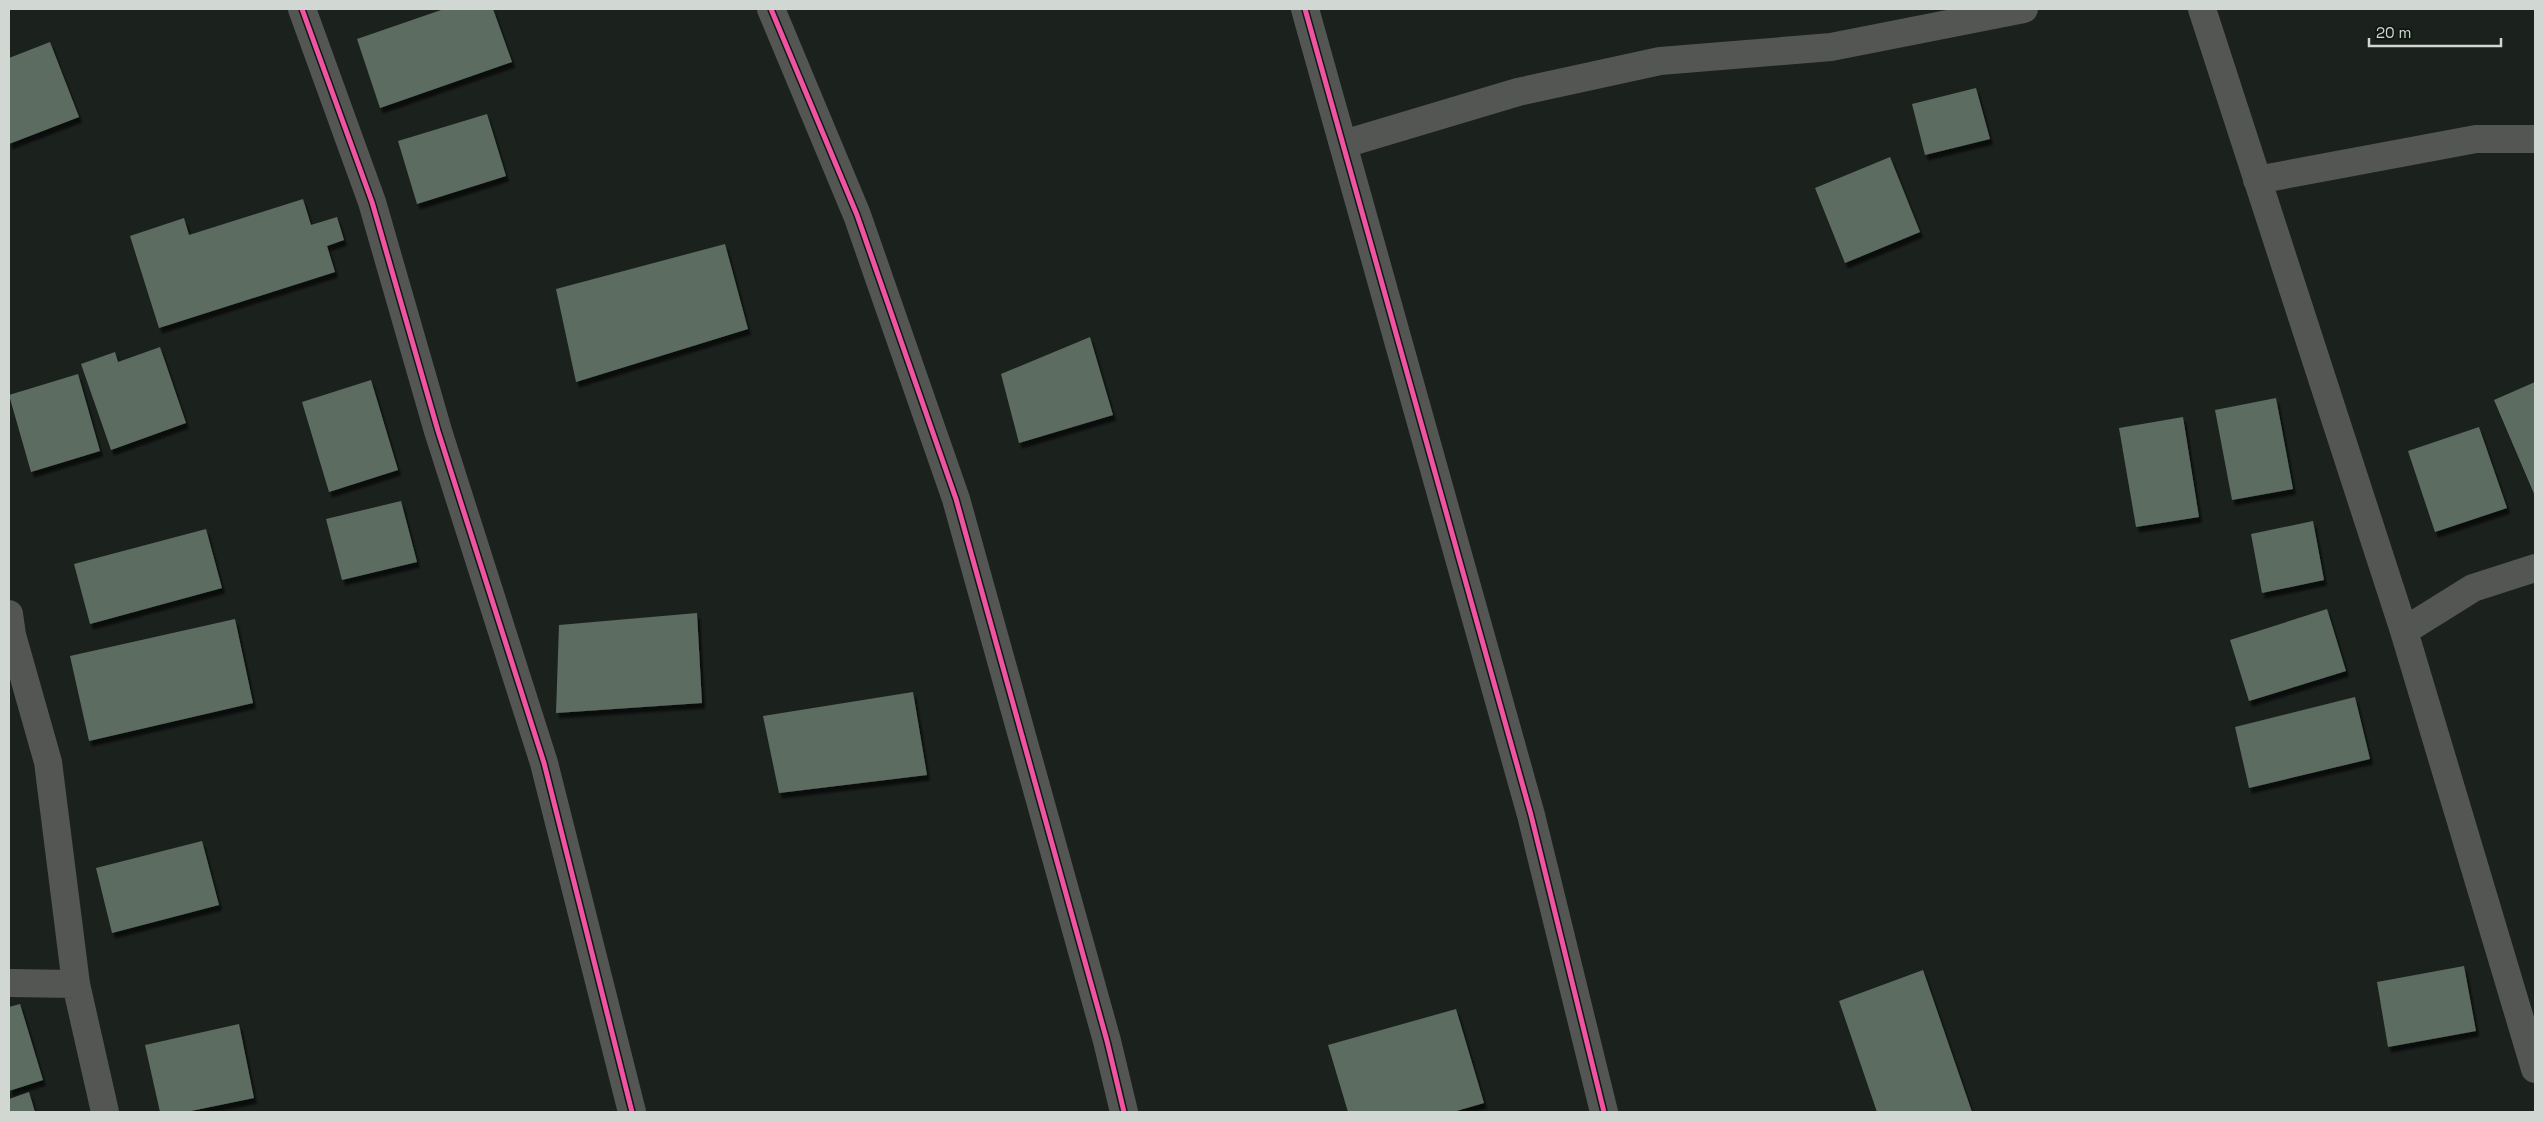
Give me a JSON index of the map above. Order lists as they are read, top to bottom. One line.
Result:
{"scale_bar":"20 m"}
